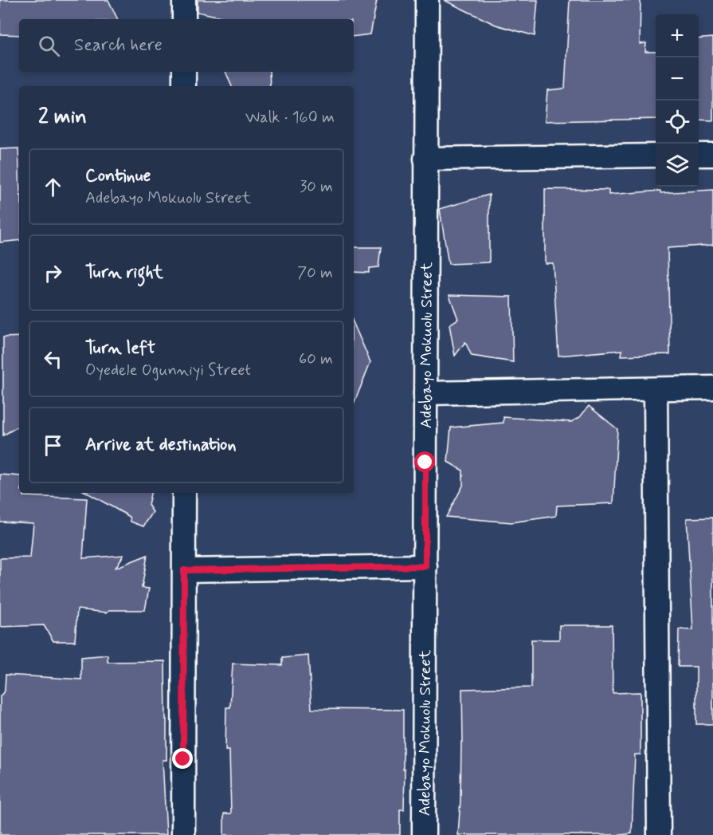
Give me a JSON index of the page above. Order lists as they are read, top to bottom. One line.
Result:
{"streets":{"street":["Adebayo Mokuolu Street"]},"page":{"map_buttons":["+","−"],"search":"Search here","heading":["2 min","Walk · 160 m"],"list":[["Continue","Adebayo Mokuolu Street","30 m"],["Turn right","70 m"],["Turn left","Oyedele Ogunniyi Street","60 m"],"Arrive at destination"]}}
